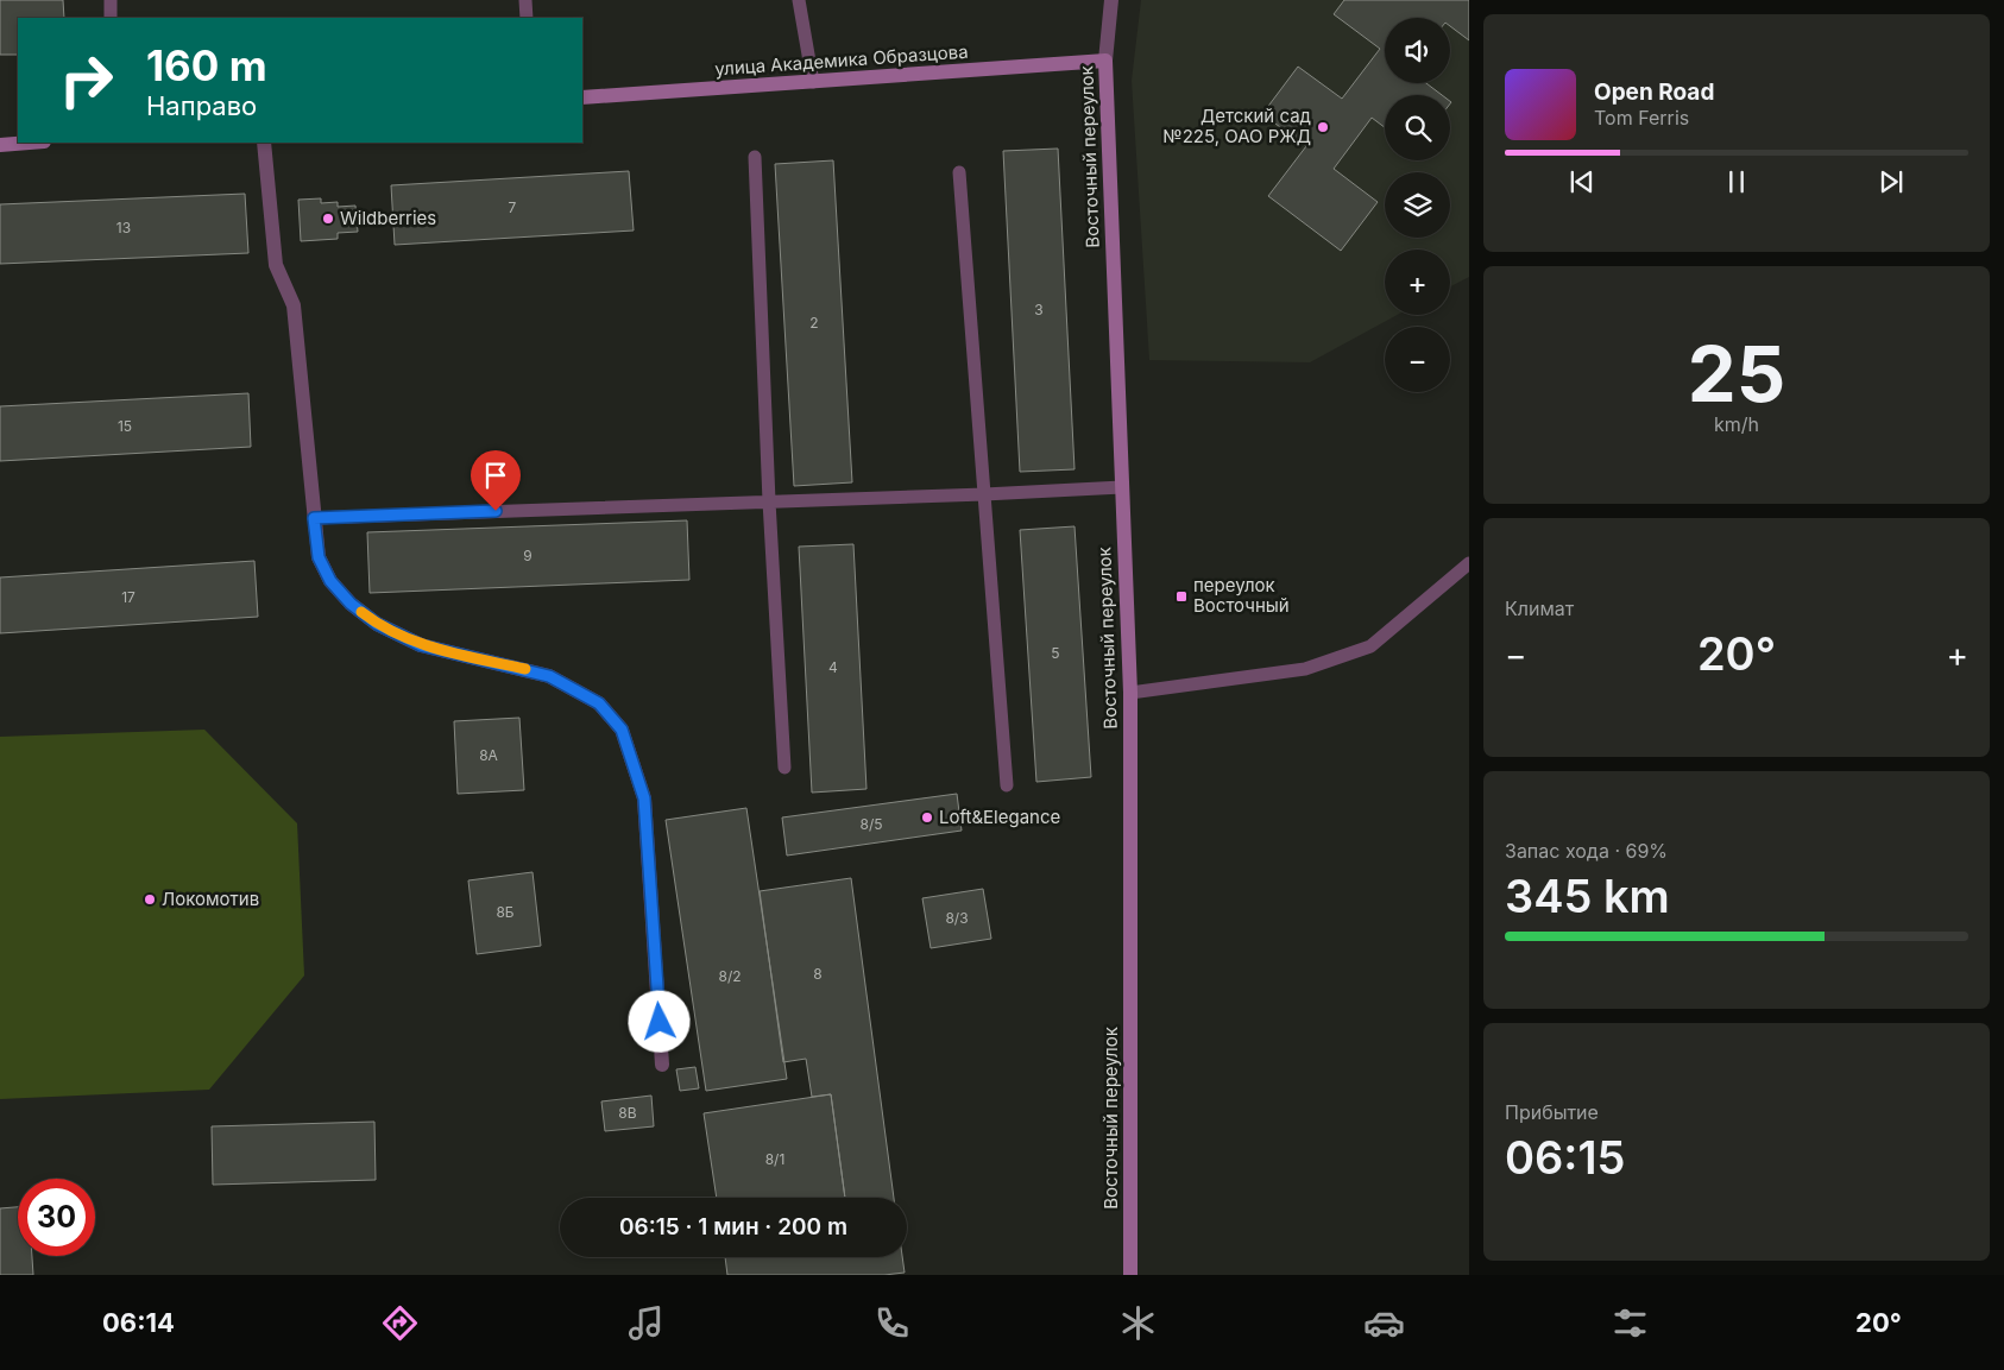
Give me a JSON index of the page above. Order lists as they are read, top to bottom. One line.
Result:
{"streets":{"street":["улица Академика Образцова","Восточный переулок"]},"crossings":[["улица Академика Образцова","Восточный переулок"]],"places":{"other":["Детский сад №225, ОАО РЖД","Wildberries","Loft&Elegance","Локомотив"],"transit":["переулок Восточный"]},"house_numbers":["7","13","3","2","15","9","17","5","4","8А","8/5","8Б","8/3","8","8/2","8В","8/1"],"page":{"map_buttons":["+","−"],"turn":["160 m","Направо"],"song":["Open Road","Tom Ferris"],"tile":[["25","km/h"],"Климат",["Запас хода · 69%","345 km"],["Прибытие","06:15"]],"heat":["−","20°","+"],"limit":"30","trip":"06:15 · 1 мин · 200 m","tabs":["06:14","20°"]}}
